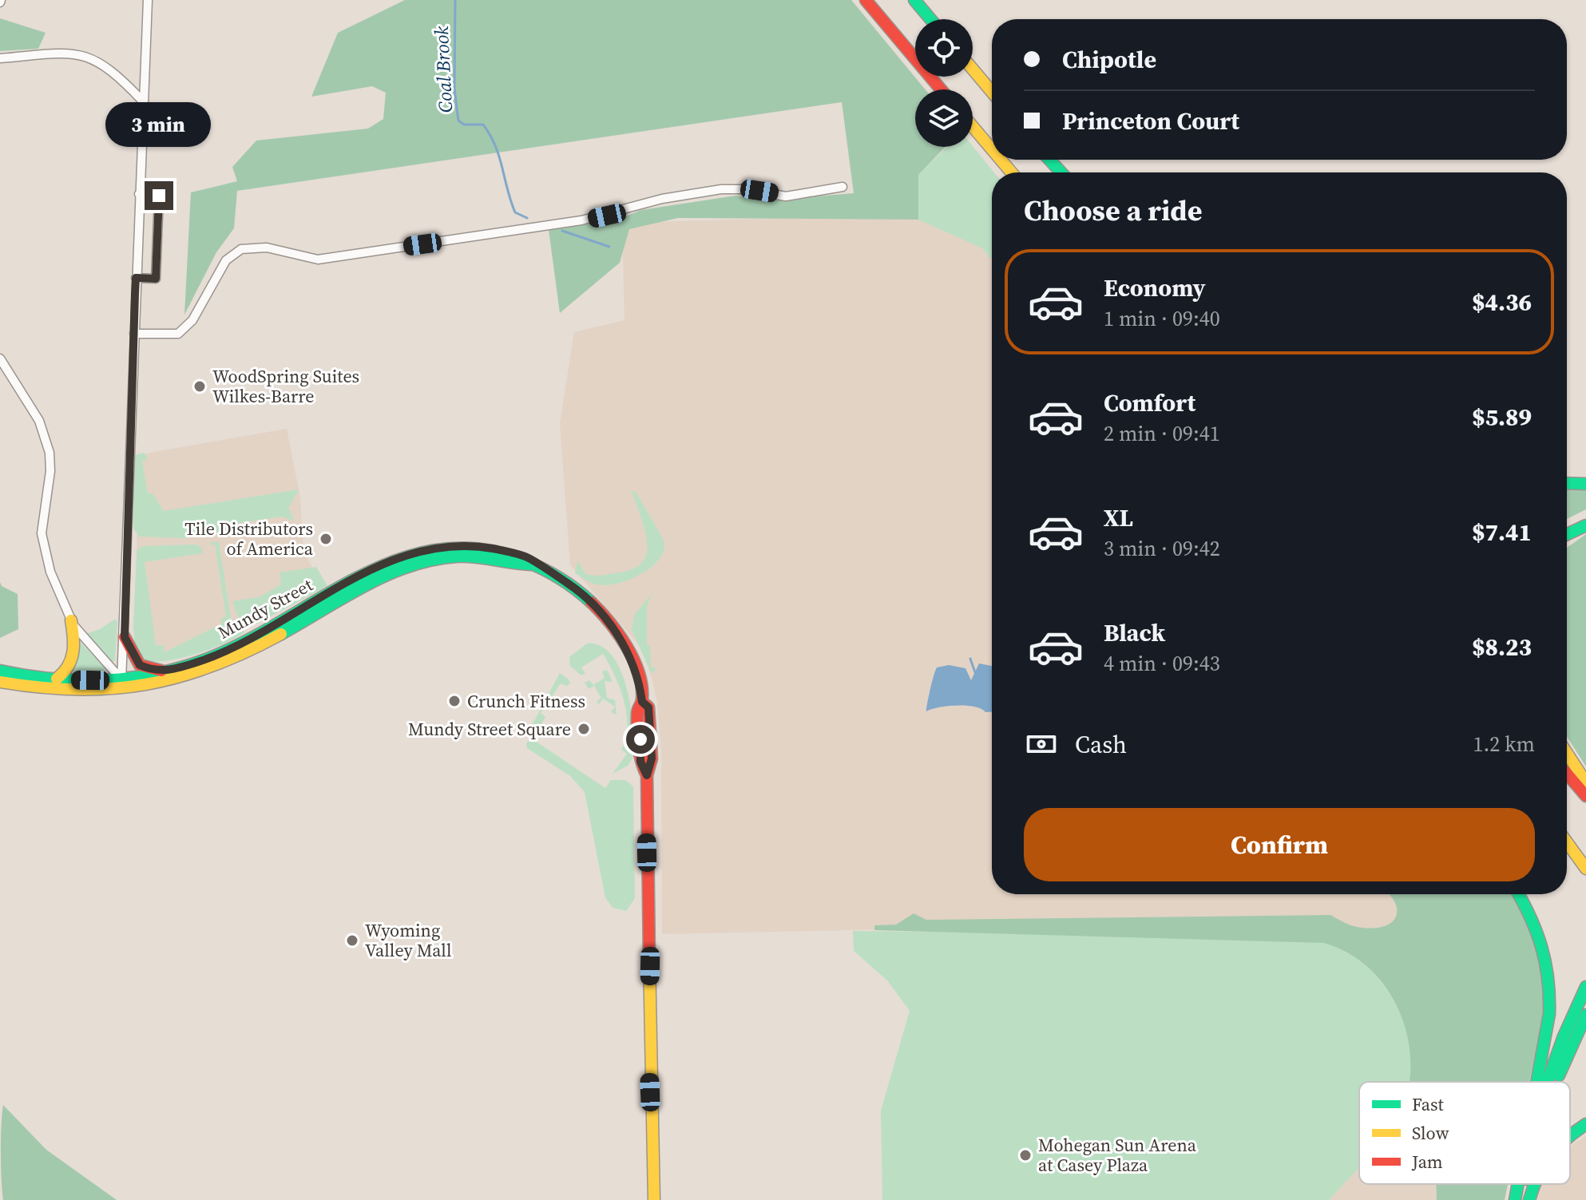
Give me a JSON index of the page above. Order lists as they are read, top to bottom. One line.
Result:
{"streets":{"main road":["Mundy Street"]},"water":["Coal Brook"],"places":["WoodSpring Suites Wilkes-Barre","Tile Distributors of America","Crunch Fitness","Mundy Street Square","Wyoming Valley Mall","Mohegan Sun Arena at Casey Plaza"],"legend":["Fast","Slow","Jam"],"page":{"banner":["Chipotle","Princeton Court"],"bubble":"3 min","heading":"Choose a ride","list":[{"name":"Economy","note":"1 min · 09:40","value":"$4.36"},{"name":"Comfort","note":"2 min · 09:41","value":"$5.89"},{"name":"XL","note":"3 min · 09:42","value":"$7.41"},{"name":"Black","note":"4 min · 09:43","value":"$8.23"}],"pay":["Cash","1.2 km"],"buttons":"Confirm"}}
